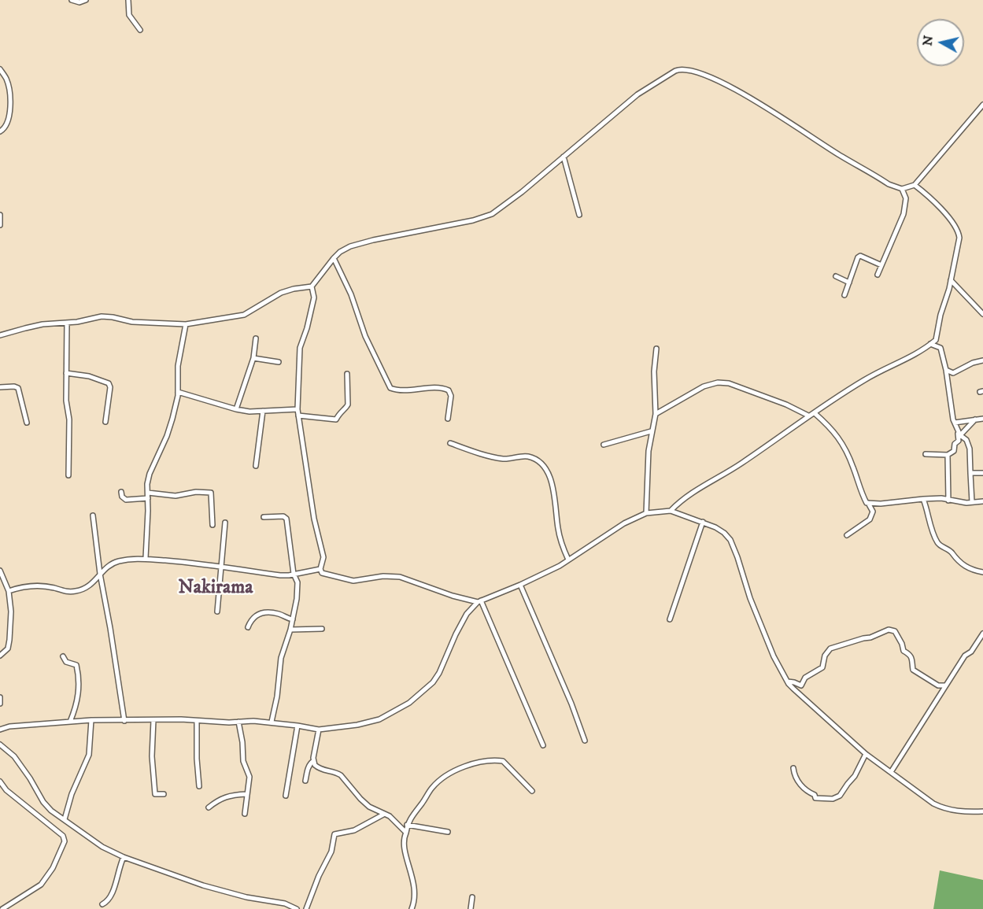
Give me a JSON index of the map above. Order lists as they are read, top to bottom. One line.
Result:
{"districts":["Nakirama"],"north":"left"}
